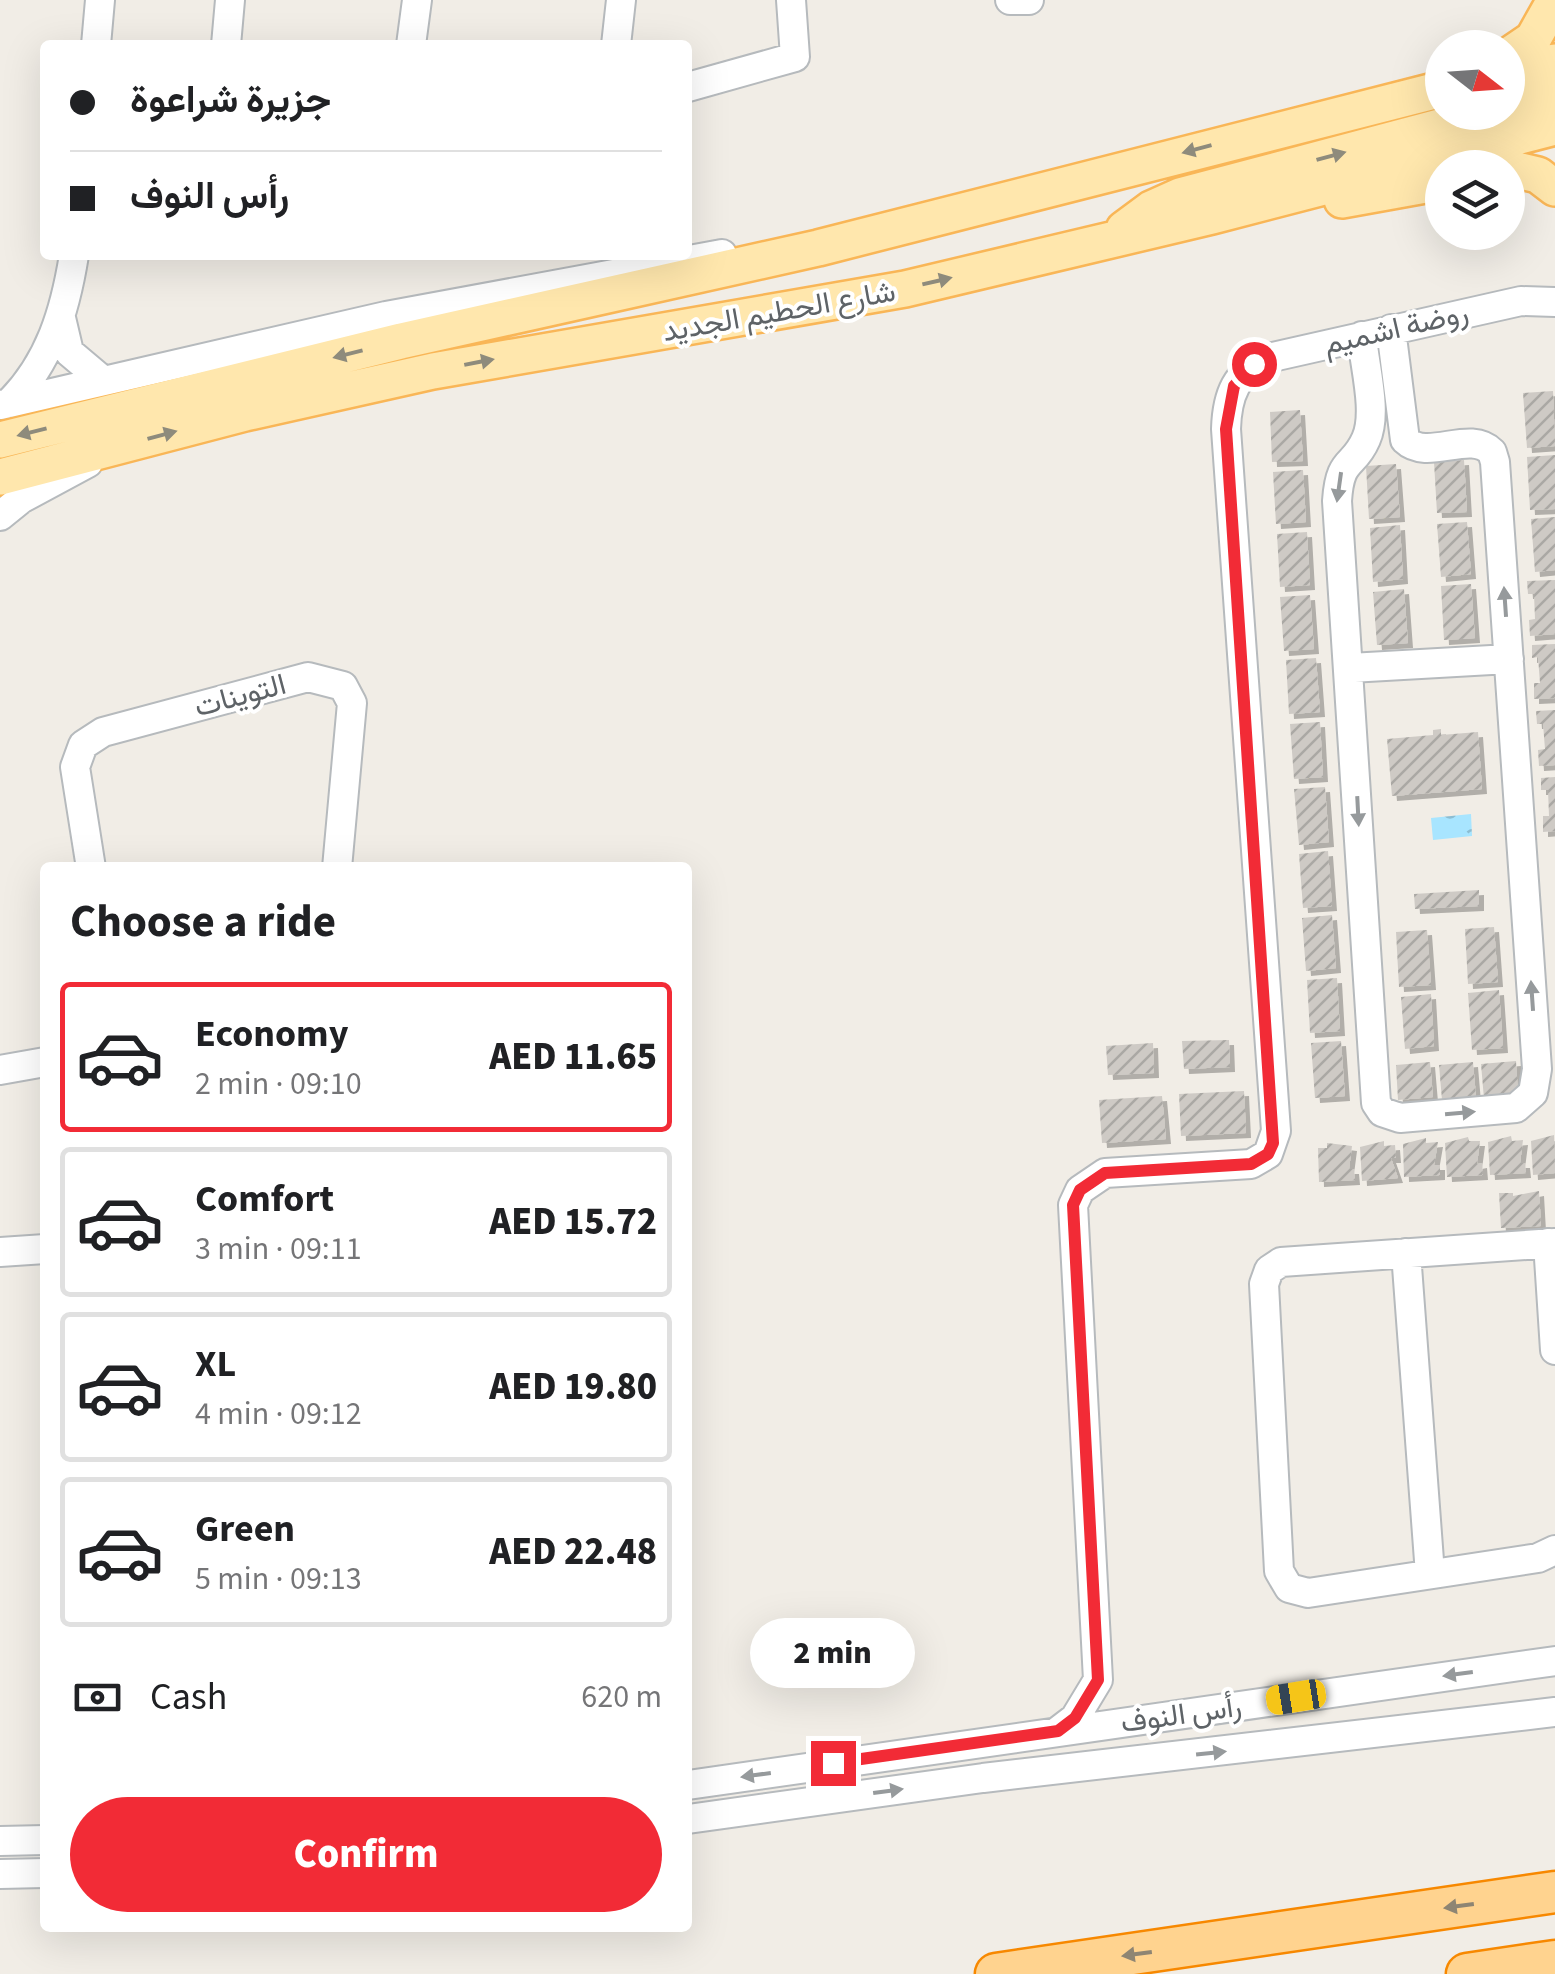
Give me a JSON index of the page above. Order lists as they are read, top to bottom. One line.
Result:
{"streets":{"main road":["شارع الحطيم الجديد"],"street":["روضة اشميم","التوينات","رأس النوف"]},"north":"right","page":{"banner":["جزيرة شراعوة","رأس النوف"],"heading":"Choose a ride","list":[{"name":"Economy","note":"2 min · 09:10","value":"AED 11.65"},{"name":"Comfort","note":"3 min · 09:11","value":"AED 15.72"},{"name":"XL","note":"4 min · 09:12","value":"AED 19.80"},{"name":"Green","note":"5 min · 09:13","value":"AED 22.48"}],"bubble":"2 min","pay":["Cash","620 m"],"buttons":"Confirm"}}
